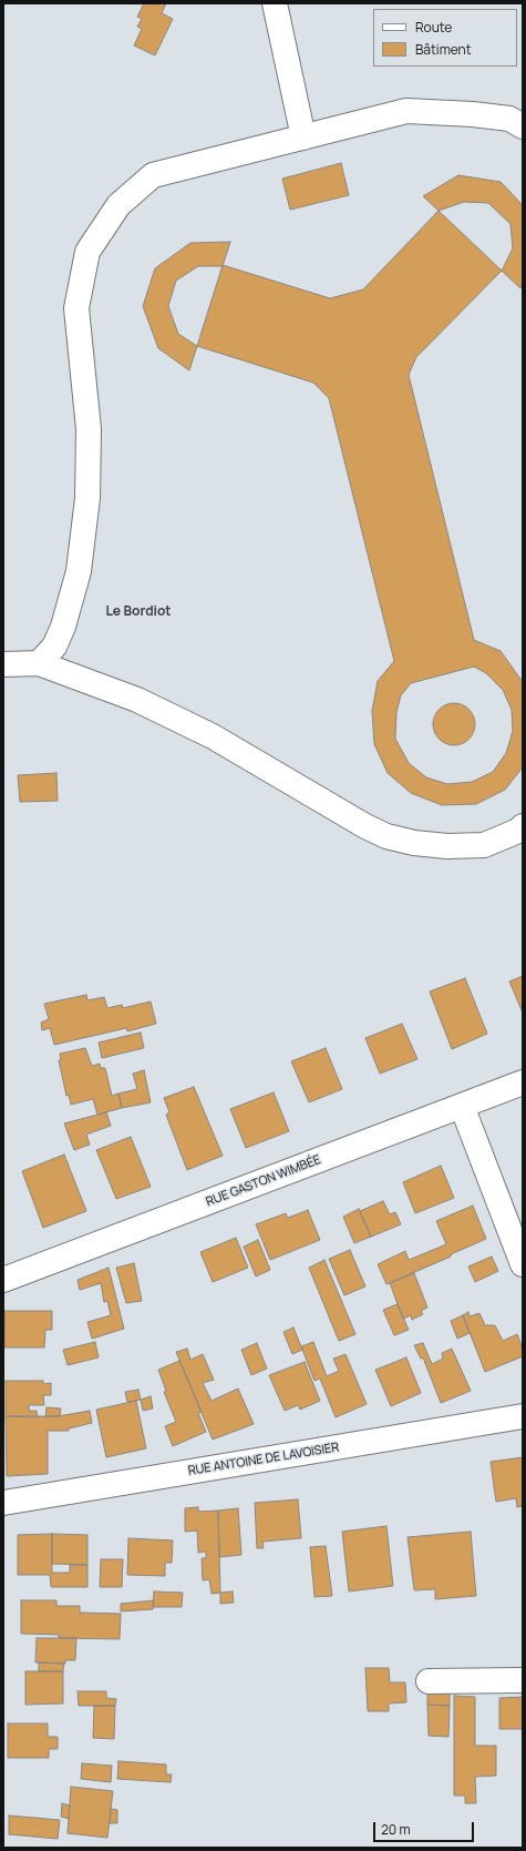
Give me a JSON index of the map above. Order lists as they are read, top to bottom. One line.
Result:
{"streets":{"street":["RUE GASTON WIMBÉE","RUE ANTOINE DE LAVOISIER"]},"districts":["Le Bordiot"],"legend":["Route","Bâtiment"],"scale_bar":"20 m"}
